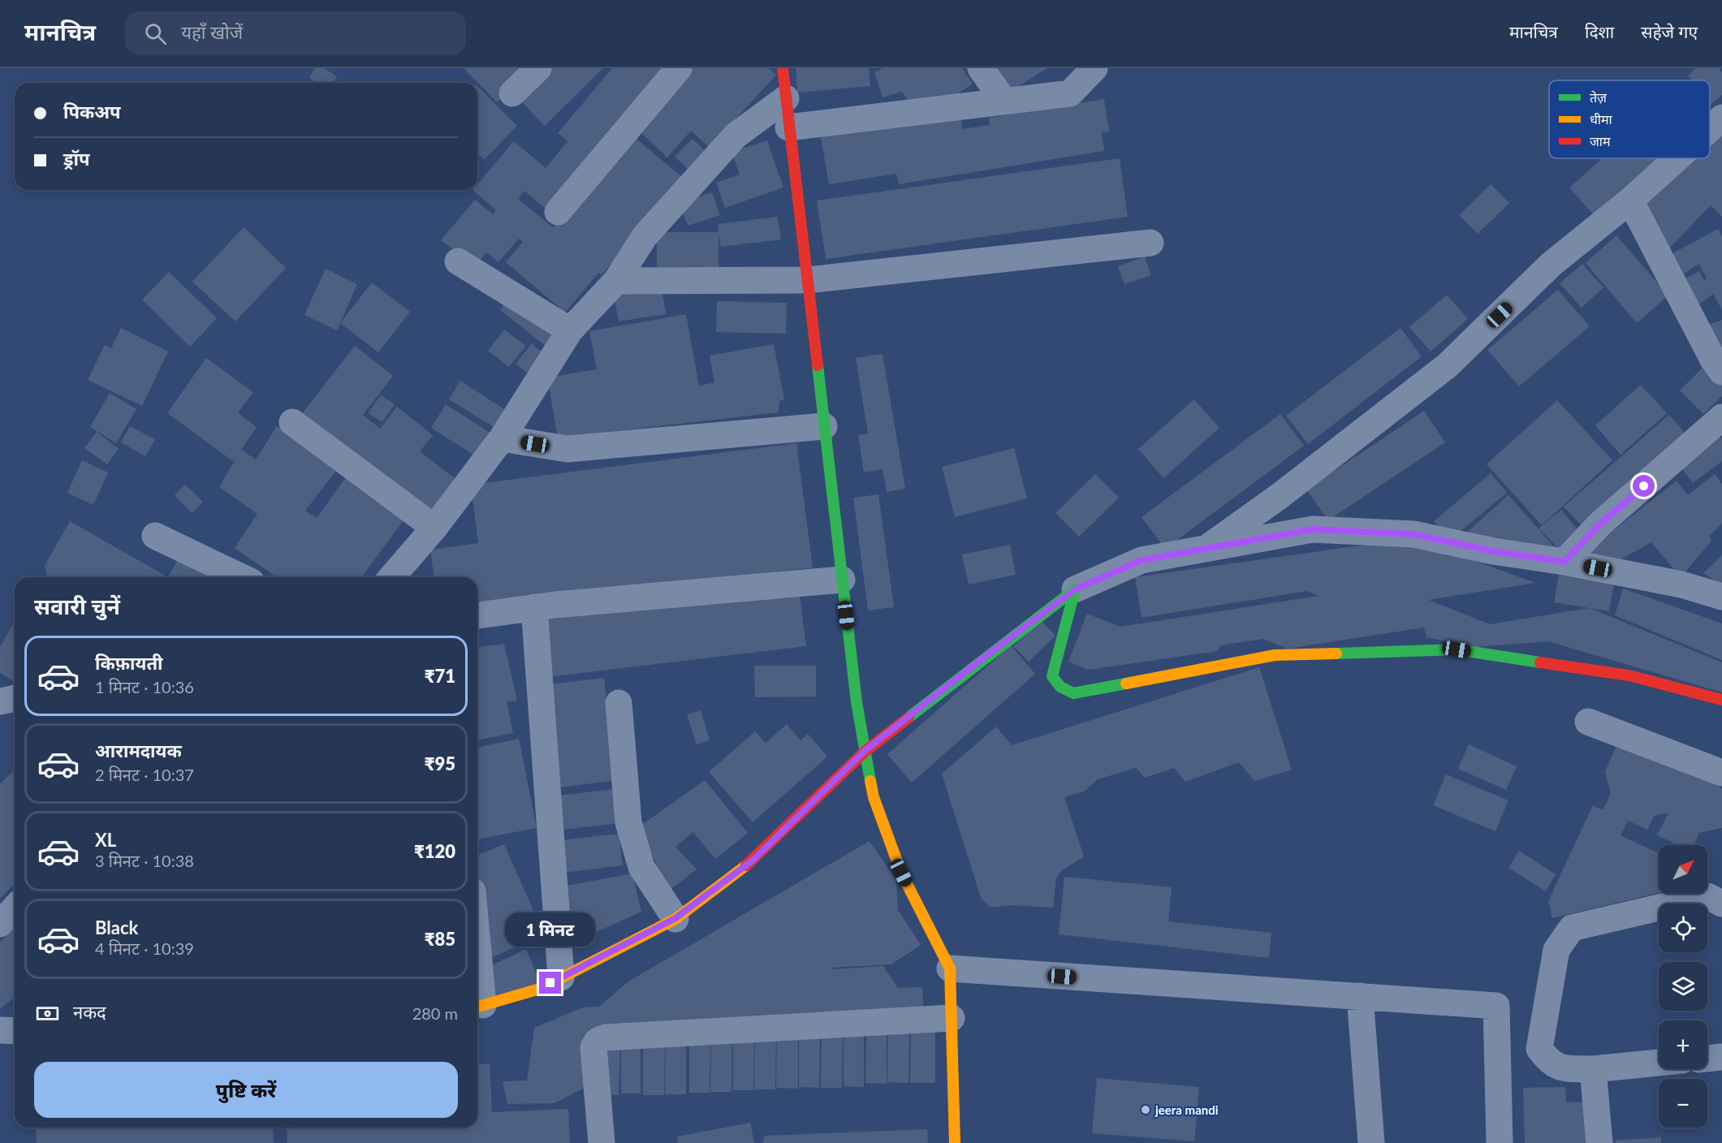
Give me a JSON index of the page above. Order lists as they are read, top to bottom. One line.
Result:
{"places":["jeera mandi"],"legend":["तेज़","धीमा","जाम"],"north":"top right","page":{"header":"मानचित्र","search":"यहाँ खोजें","nav":["मानचित्र","दिशा","सहेजे गए"],"banner":["पिकअप","ड्रॉप"],"heading":"सवारी चुनें","list":[{"name":"किफ़ायती","note":"1 मिनट · 10:36","value":"₹71"},{"name":"आरामदायक","note":"2 मिनट · 10:37","value":"₹95"},{"name":"XL","note":"3 मिनट · 10:38","value":"₹120"},{"name":"Black","note":"4 मिनट · 10:39","value":"₹85"}],"map_buttons":["+","−"],"bubble":"1 मिनट","pay":["नकद","280 m"],"buttons":"पुष्टि करें"}}
